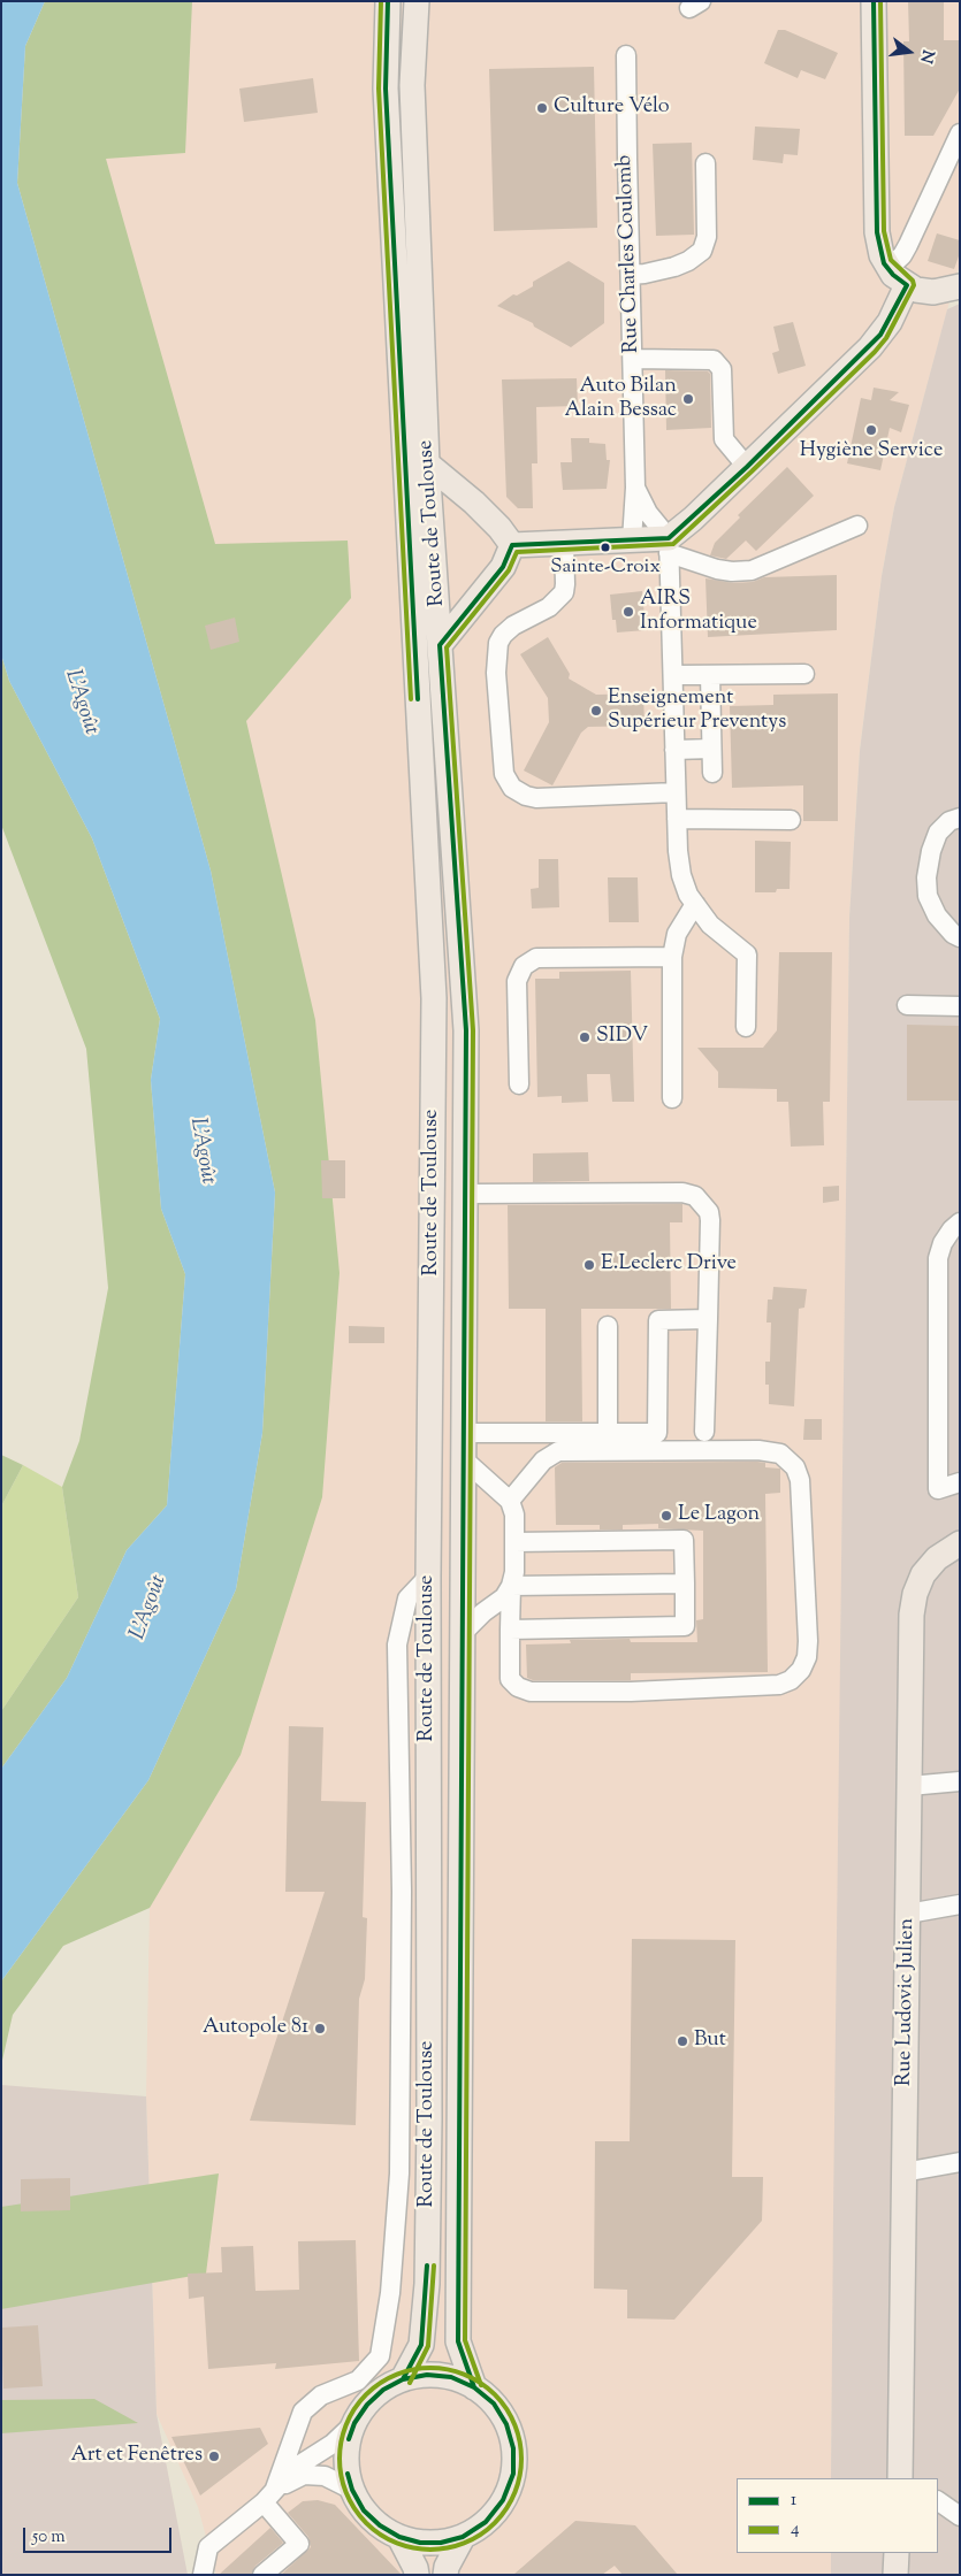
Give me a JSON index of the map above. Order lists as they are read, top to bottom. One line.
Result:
{"streets":{"main road":["Route de Toulouse","Rue Ludovic Julien"],"street":["Rue Charles Coulomb"]},"water":["L'Agoût"],"places":["Culture Vélo","Auto Bilan Alain Bessac","Hygiène Service","Sainte-Croix","AIRS Informatique","Enseignement Supérieur Preventys","SIDV","E.Leclerc Drive","Le Lagon","Autopole 81","But","Art et Fenêtres"],"lines":["transit line 1","transit line 4"],"legend":["1","4"],"scale_bar":"50 m","north":"right"}
